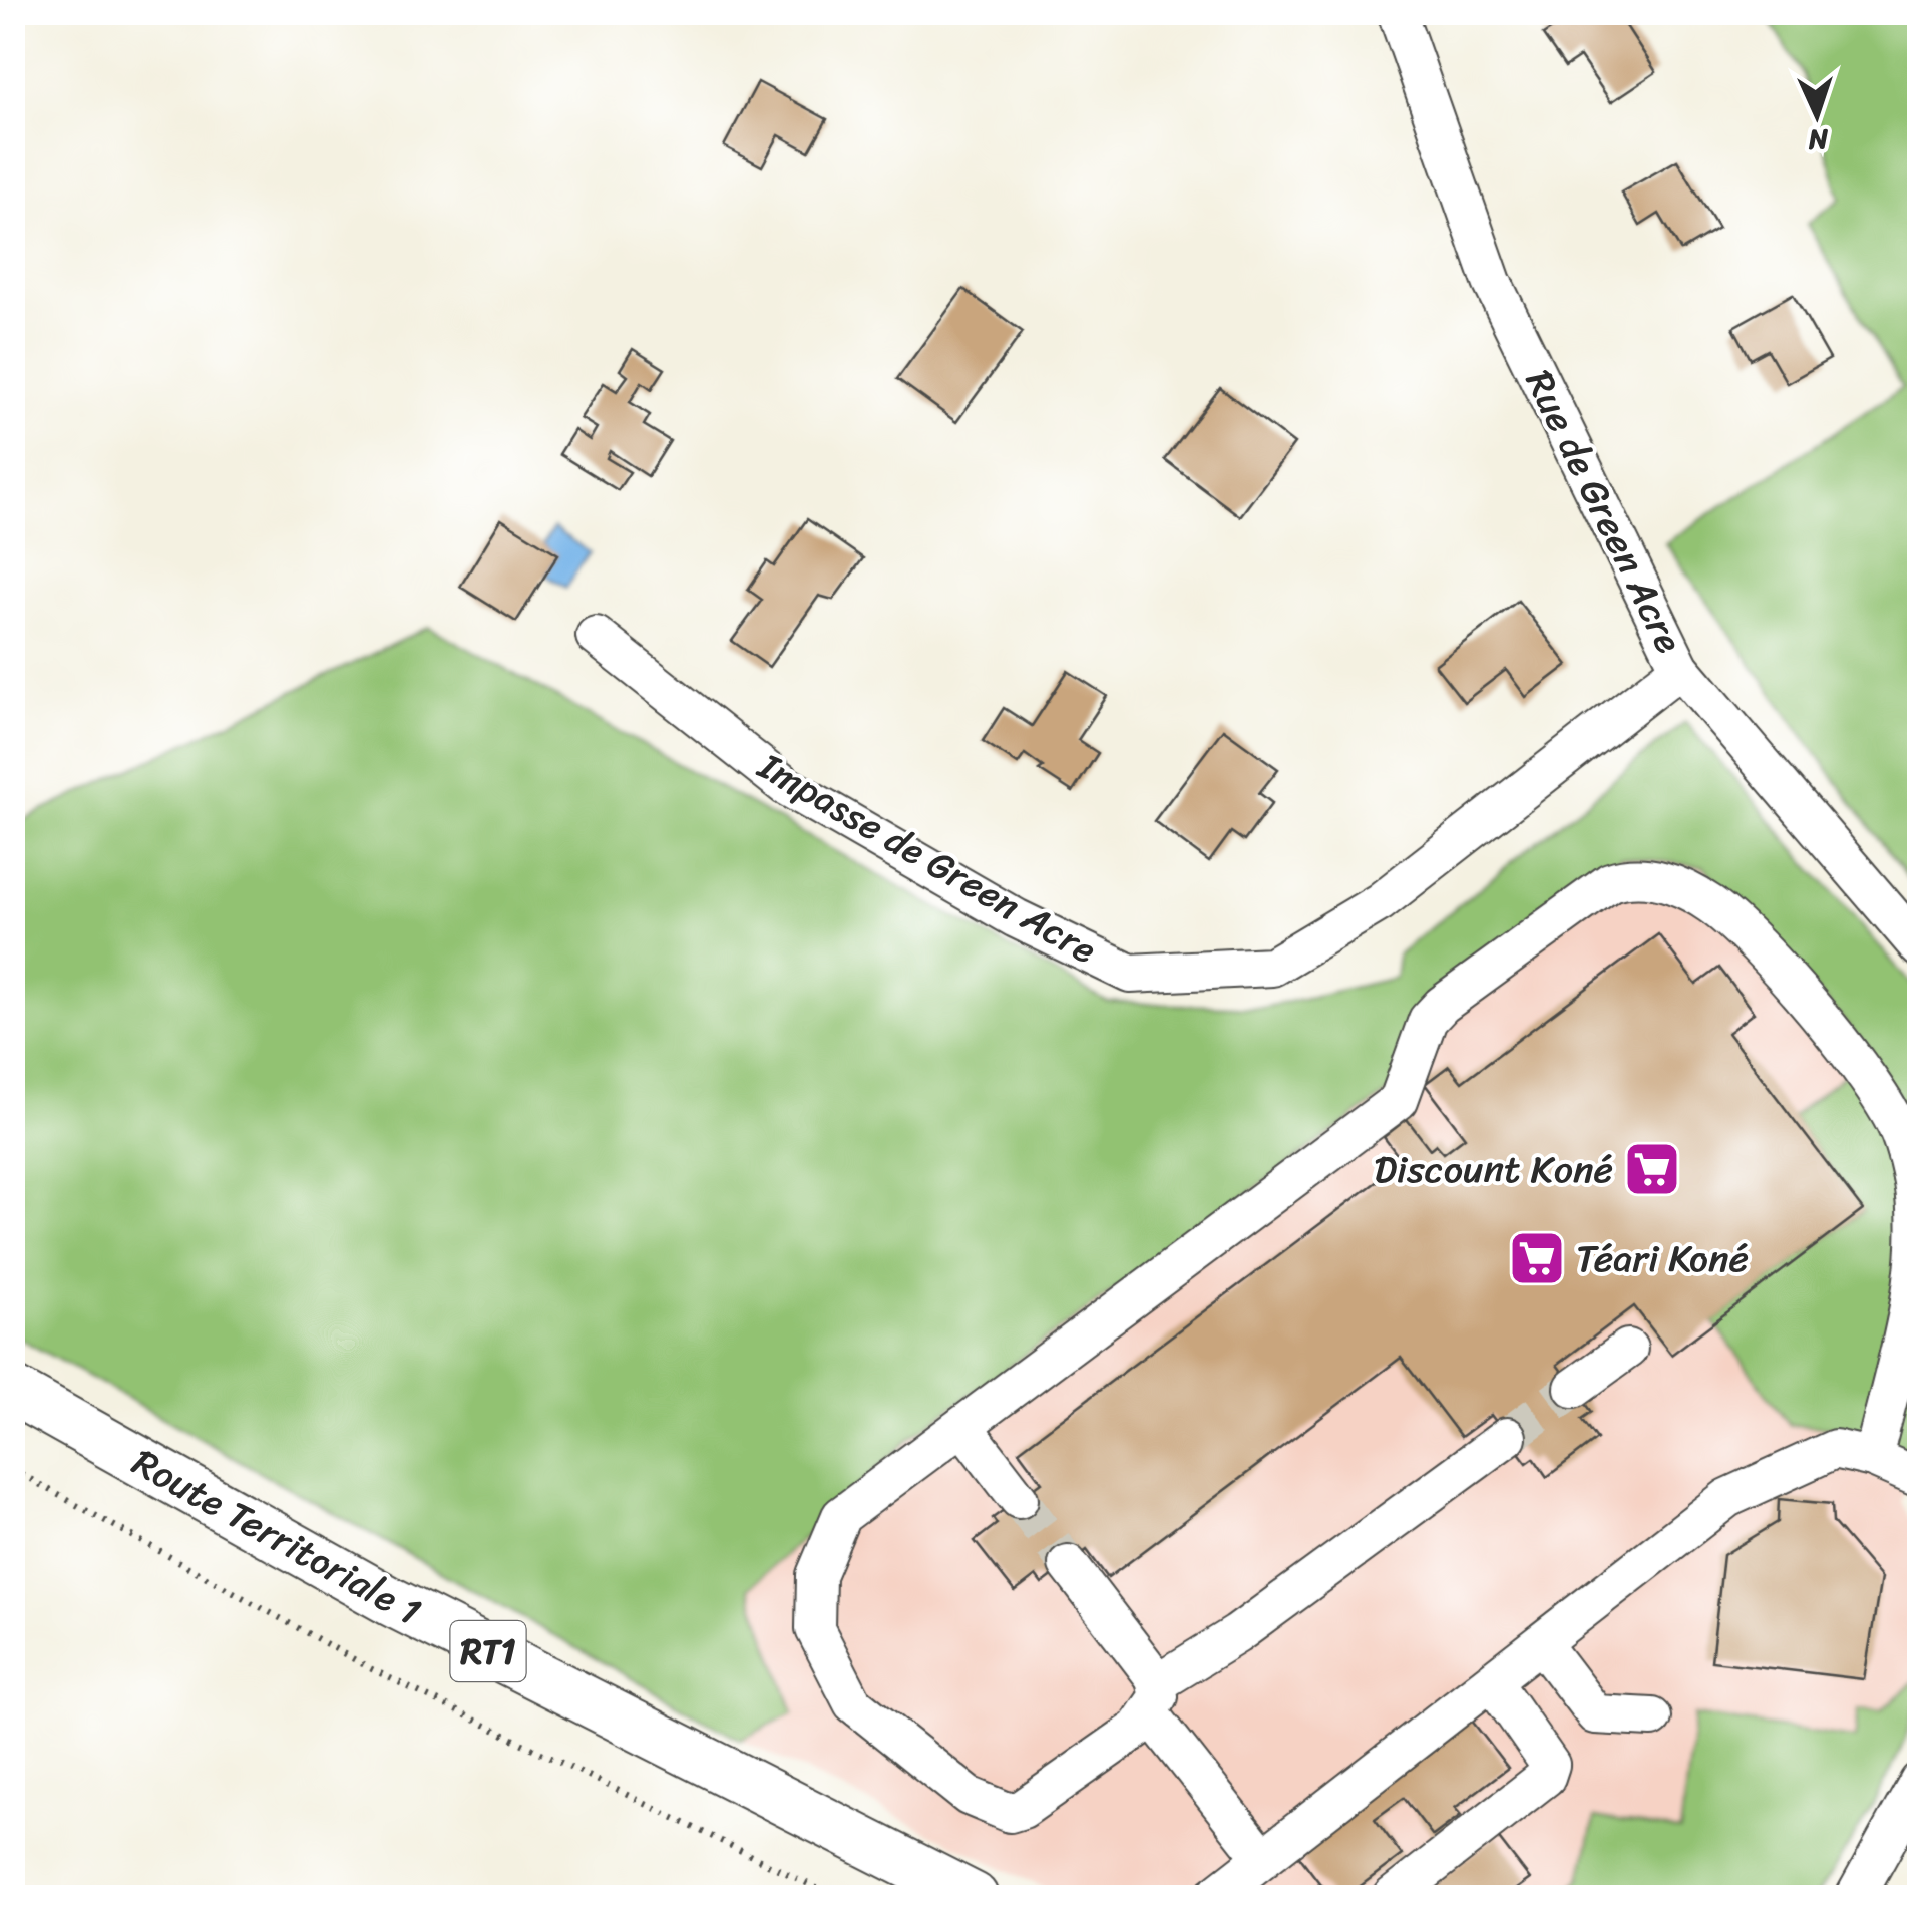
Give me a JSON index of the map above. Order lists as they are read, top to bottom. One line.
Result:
{"streets":{"main road":["Route Territoriale 1","RT1"],"street":["Rue de Green Acre","Impasse de Green Acre"]},"crossings":[["Rue de Green Acre","Impasse de Green Acre"]],"places":{"supermarket":["Discount Koné","Téari Koné"]},"north":"bottom"}
